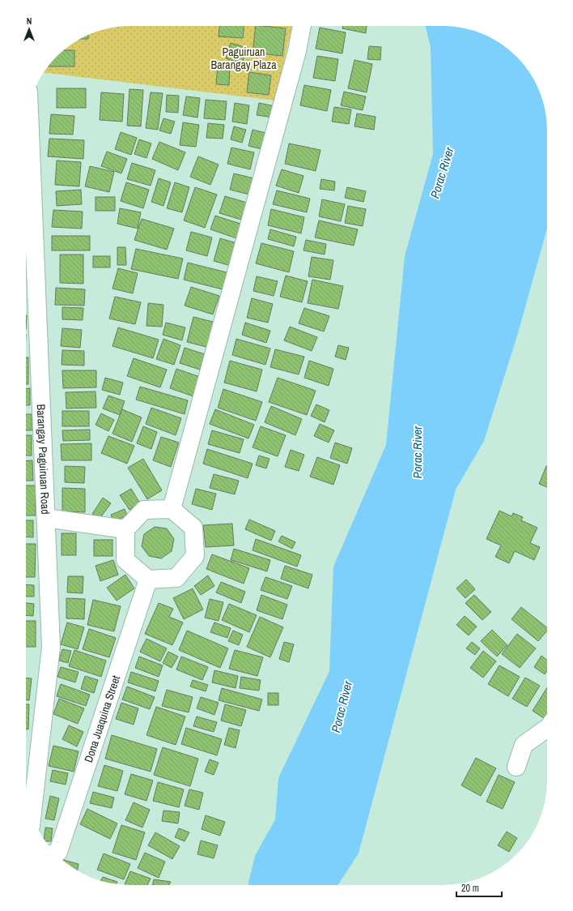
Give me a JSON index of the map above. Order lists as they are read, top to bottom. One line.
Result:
{"streets":{"street":["Barangay Paguiruan Road","Dona Juaquina Street"]},"water":["Porac River"],"parks":["Paguiruan Barangay Plaza"],"scale_bar":"20 m","north":"top"}
